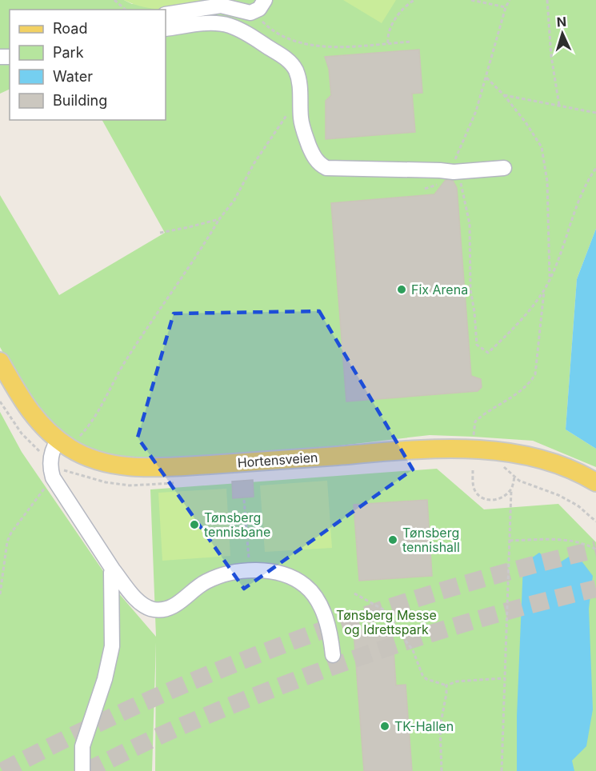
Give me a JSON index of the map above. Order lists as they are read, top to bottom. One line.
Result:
{"streets":{"main road":["Hortensveien"]},"parks":["Tønsberg Messe og Idrettspark"],"places":["Fix Arena","Tønsberg tennisbane","Tønsberg tennishall","TK-Hallen"],"legend":["Road","Park","Water","Building"],"north":"top"}
